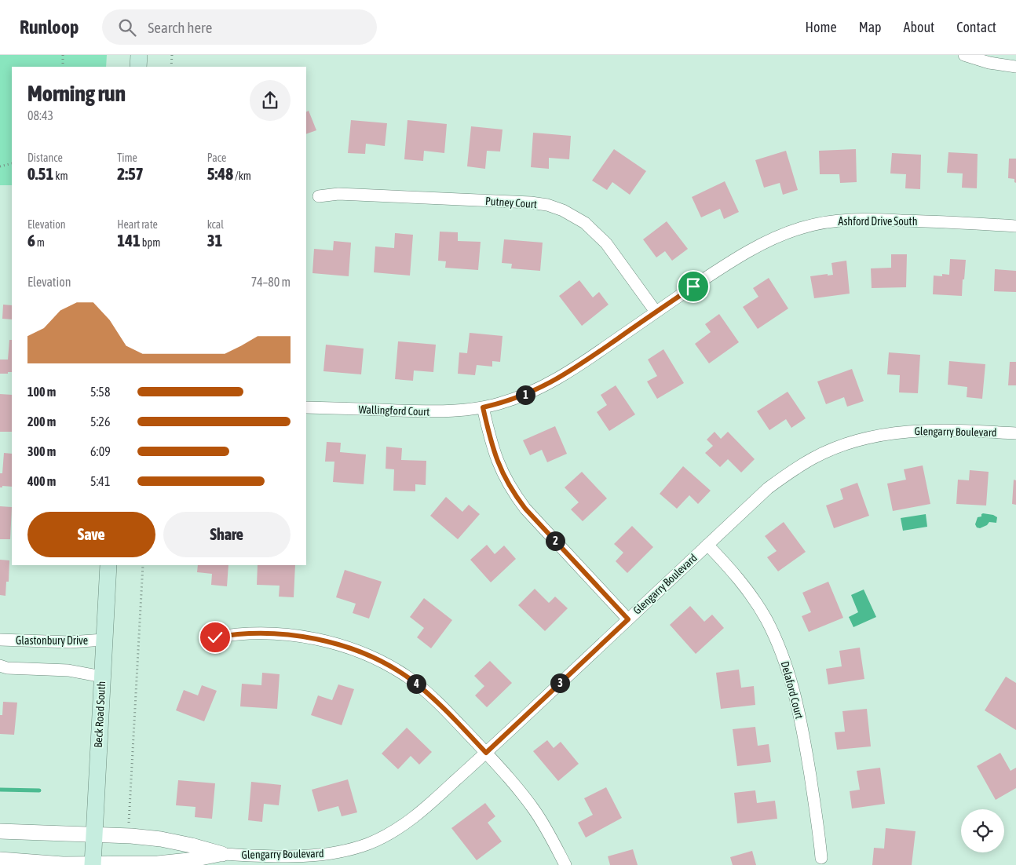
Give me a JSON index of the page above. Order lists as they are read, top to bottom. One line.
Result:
{"streets":{"main road":["Beck Road South"],"street":["Putney Court","Ashford Drive South","Wallingford Court","Glengarry Boulevard","Glastonbury Drive","Delaford Court"]},"crossings":[["Putney Court","Ashford Drive South"],["Ashford Drive South","Wallingford Court"],["Glengarry Boulevard","Delaford Court"],["Glengarry Boulevard","Beck Road South"],["Glastonbury Drive","Beck Road South"]],"page":{"header":"Runloop","search":"Search here","nav":["Home","Map","About","Contact"],"heading":["Morning run","08:43"],"stats":[["Distance","0.51 km"],["Time","2:57"],["Pace","5:48 /km"],["Elevation","6 m"],["Heart rate","141 bpm"],["kcal","31"]],"chart":["Elevation","74–80 m"],"list":[{"name":"100 m","note":"5:58"},{"name":"200 m","note":"5:26"},{"name":"300 m","note":"6:09"},{"name":"400 m","note":"5:41"}],"pins":["1","2","3","4"],"buttons":["Save","Share"]}}
